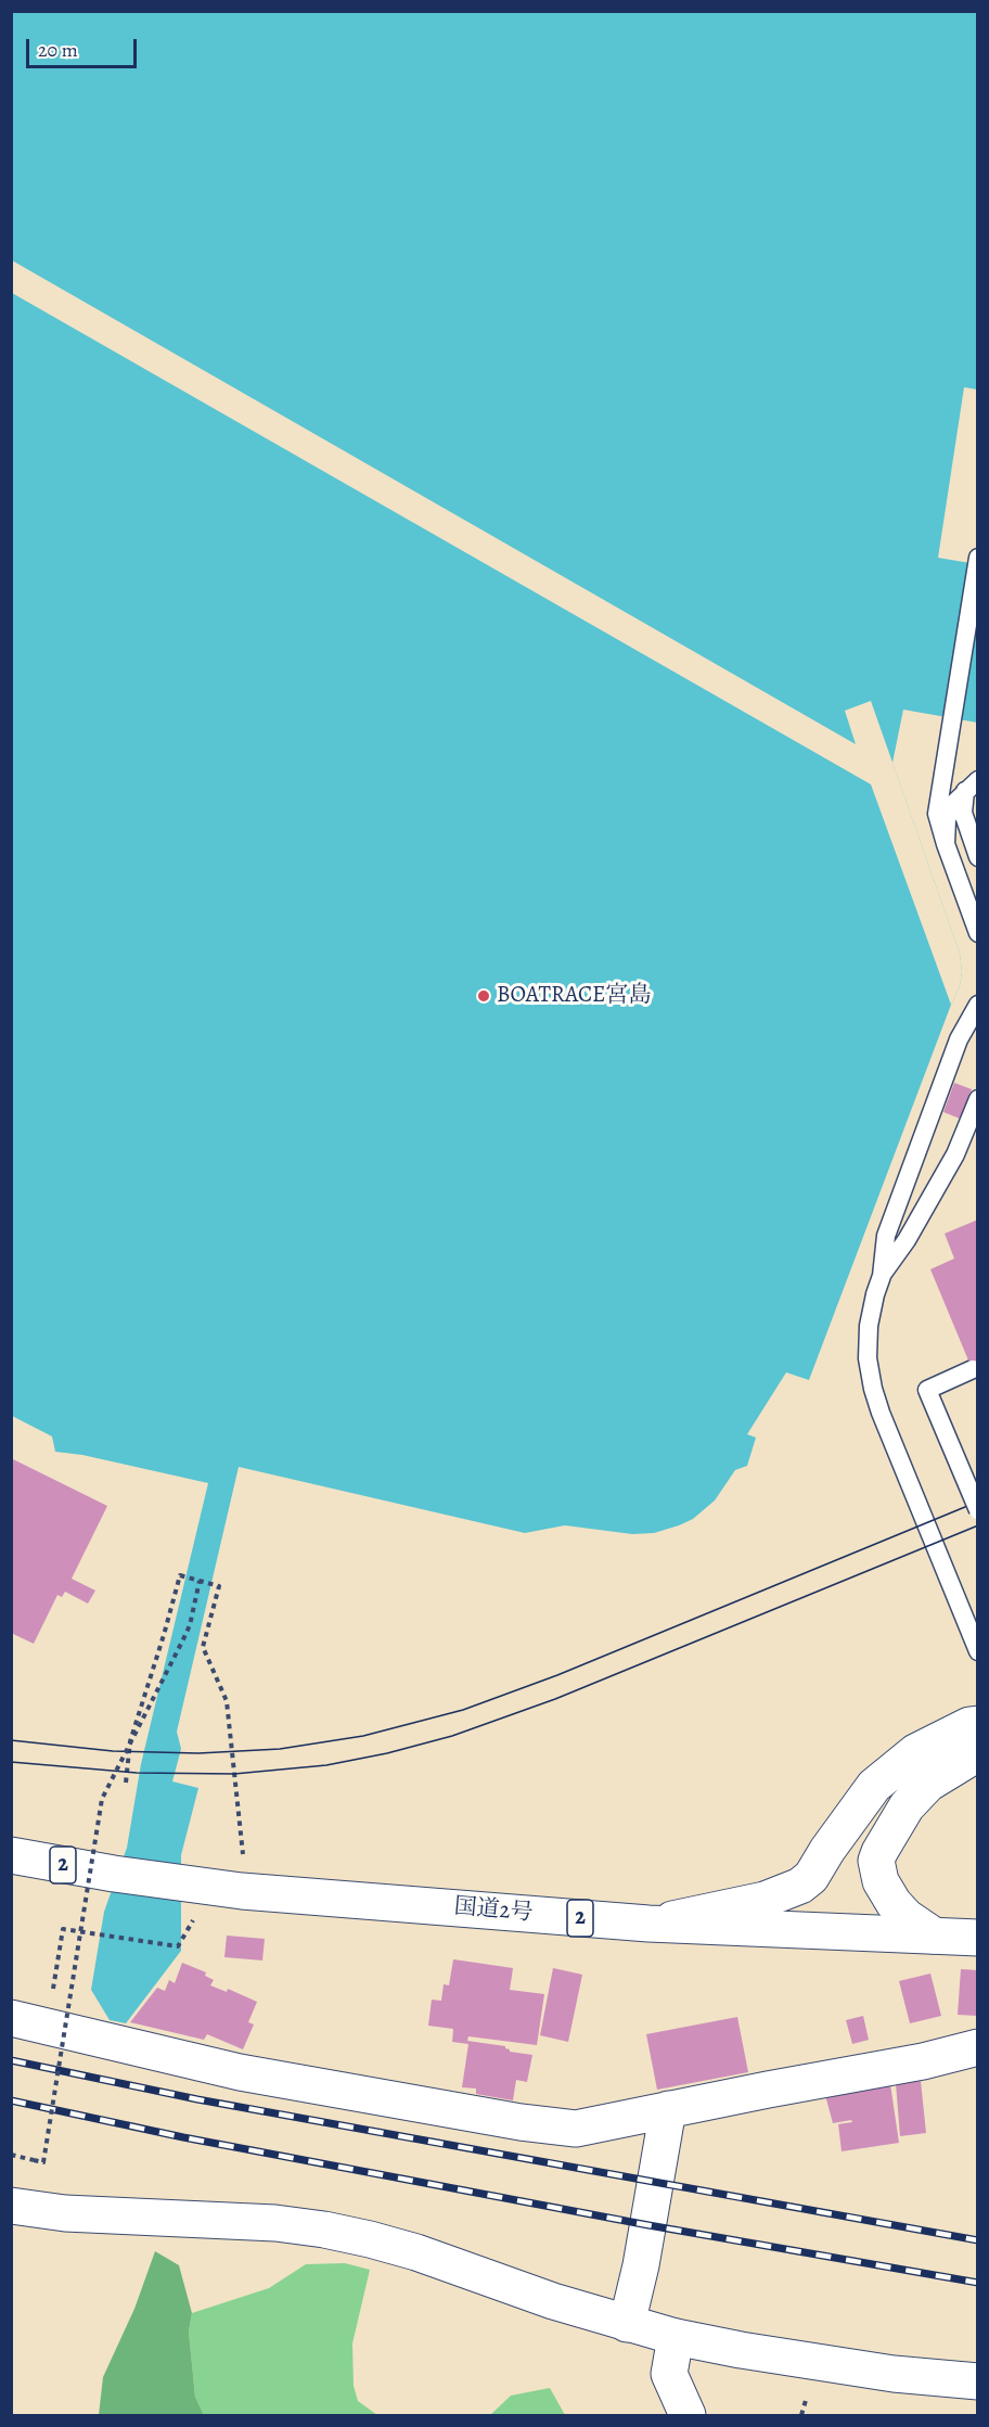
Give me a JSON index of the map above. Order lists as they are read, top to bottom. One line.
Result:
{"streets":{"main road":["2","国道2号"]},"places":["BOATRACE宮島"],"scale_bar":"20 m"}
